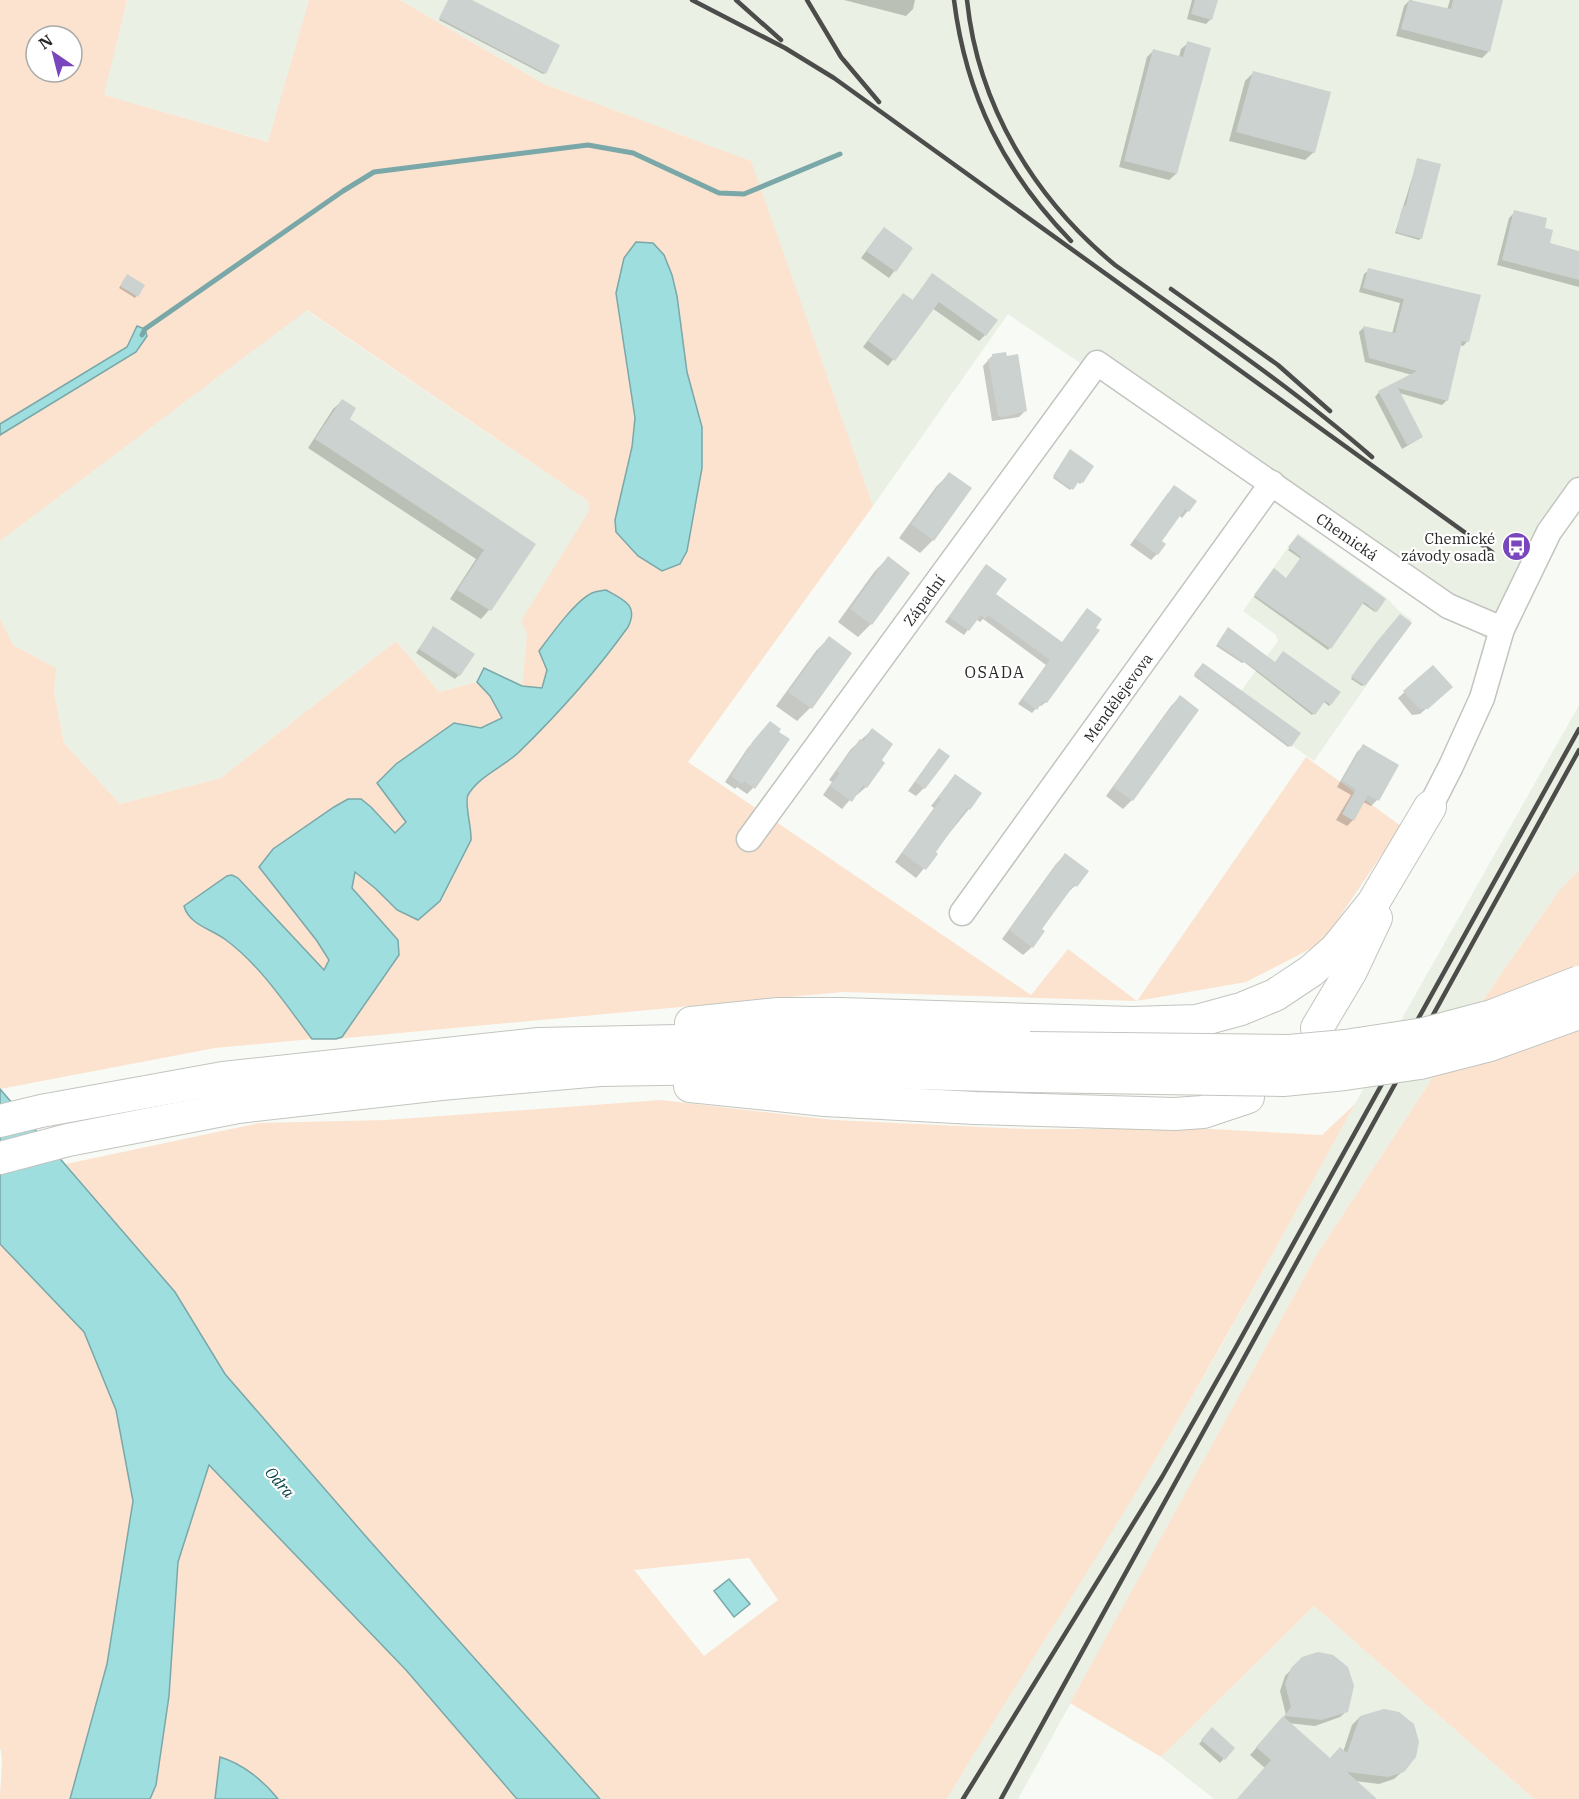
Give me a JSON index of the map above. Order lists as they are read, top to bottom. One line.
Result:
{"streets":{"street":["Chemická","Západní","Mendělejevova"]},"crossings":[["Chemická","Západní"],["Chemická","Mendělejevova"]],"districts":["OSADA"],"water":["Odra"],"places":{"bus stop":["Chemické závody osada"]},"north":"top left"}
